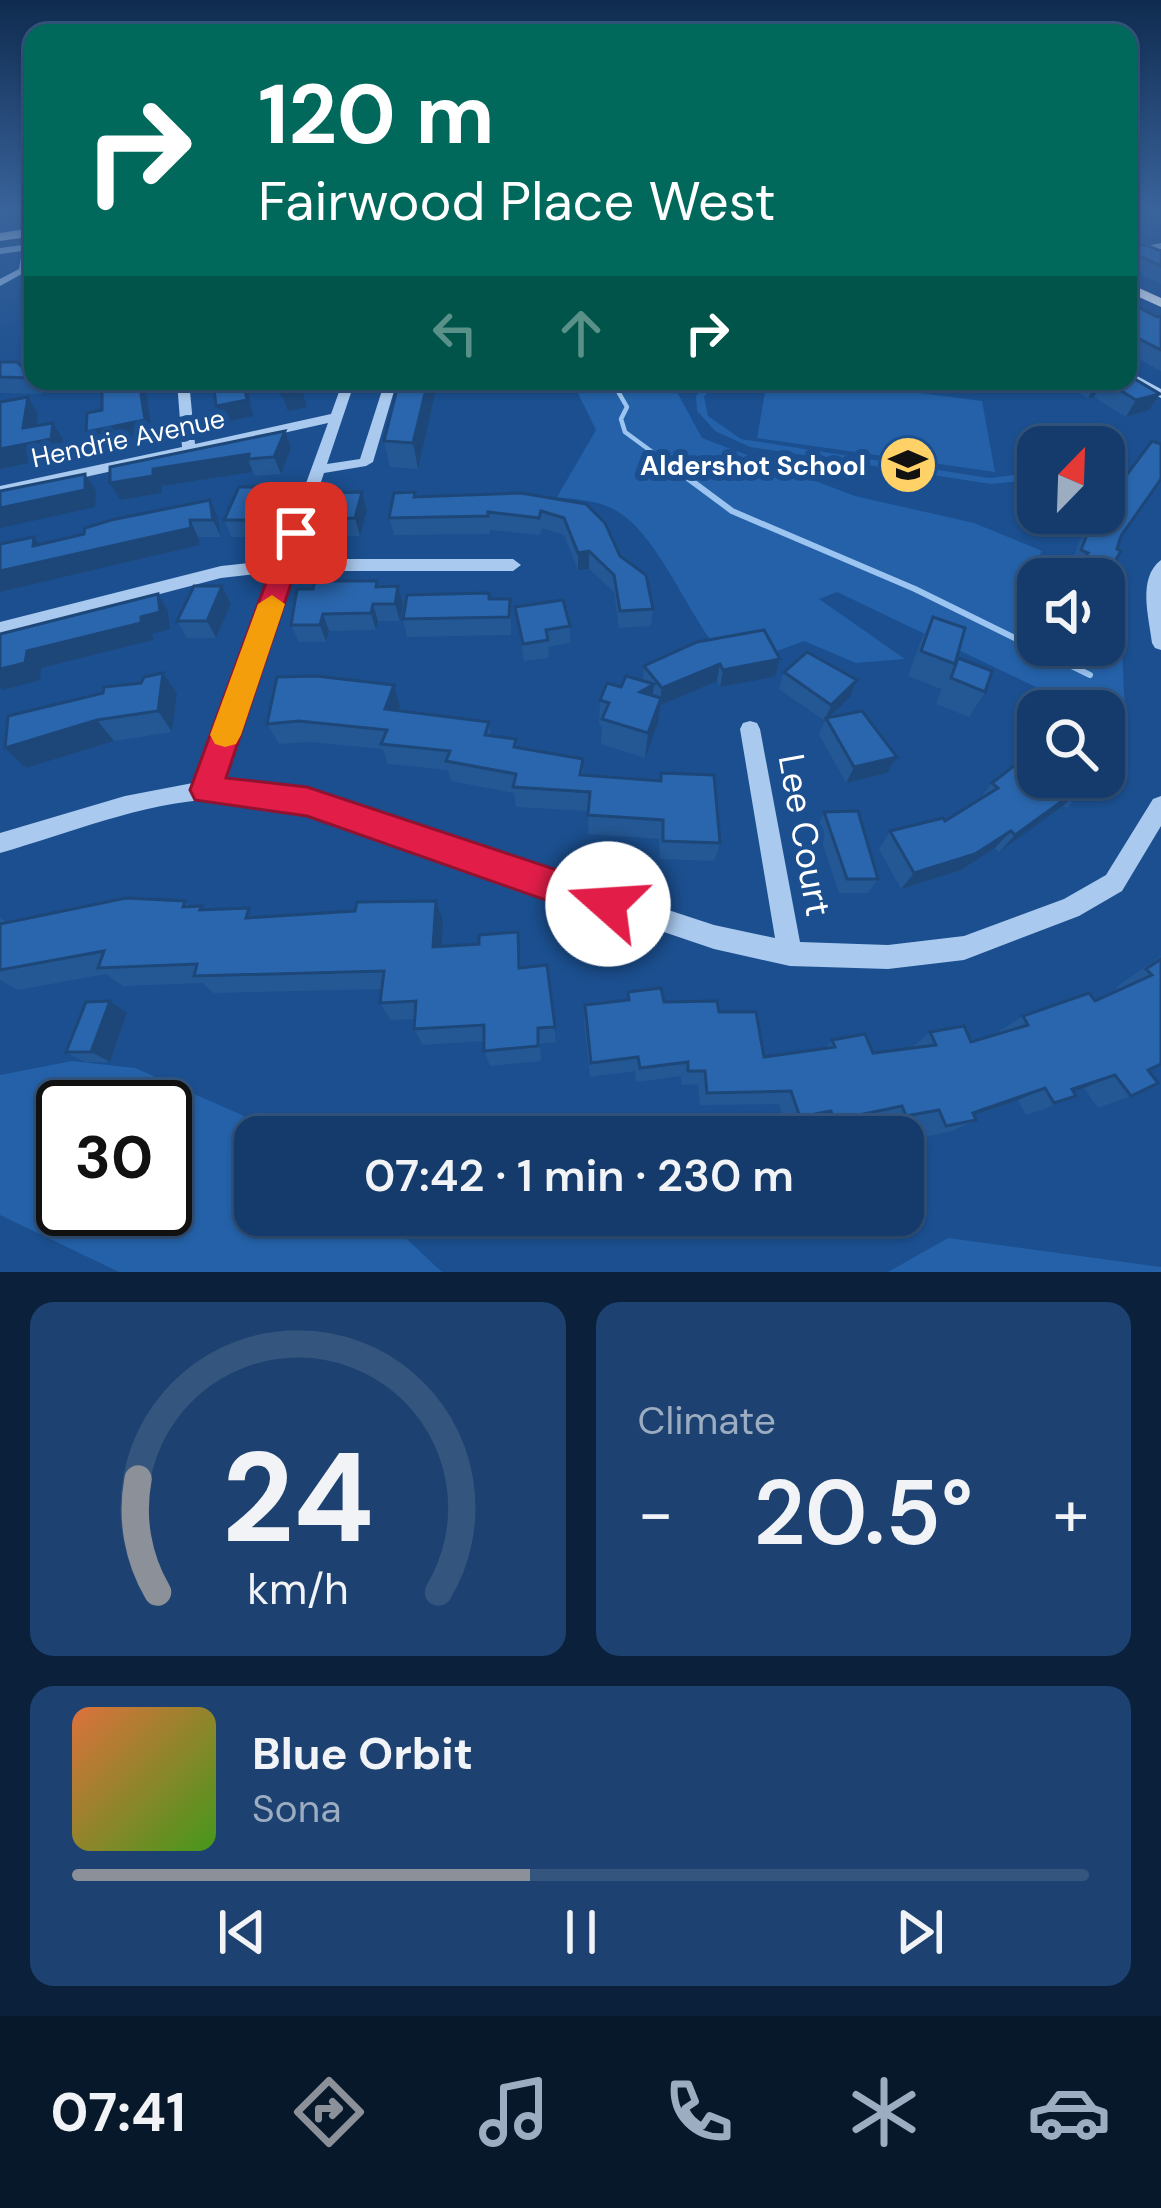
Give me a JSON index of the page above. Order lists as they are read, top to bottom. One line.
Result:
{"streets":{"street":["Hendrie Avenue","Lee Court"]},"places":{"school or university":["Aldershot School"]},"north":"top right","page":{"turn":["120 m","Fairwood Place West"],"limit":"30","trip":"07:42 · 1 min · 230 m","tile":"Climate","heat":["−","20.5°","+"],"song":["Blue Orbit","Sona"],"tabs":"07:41","gauge":["24","km/h"]}}
